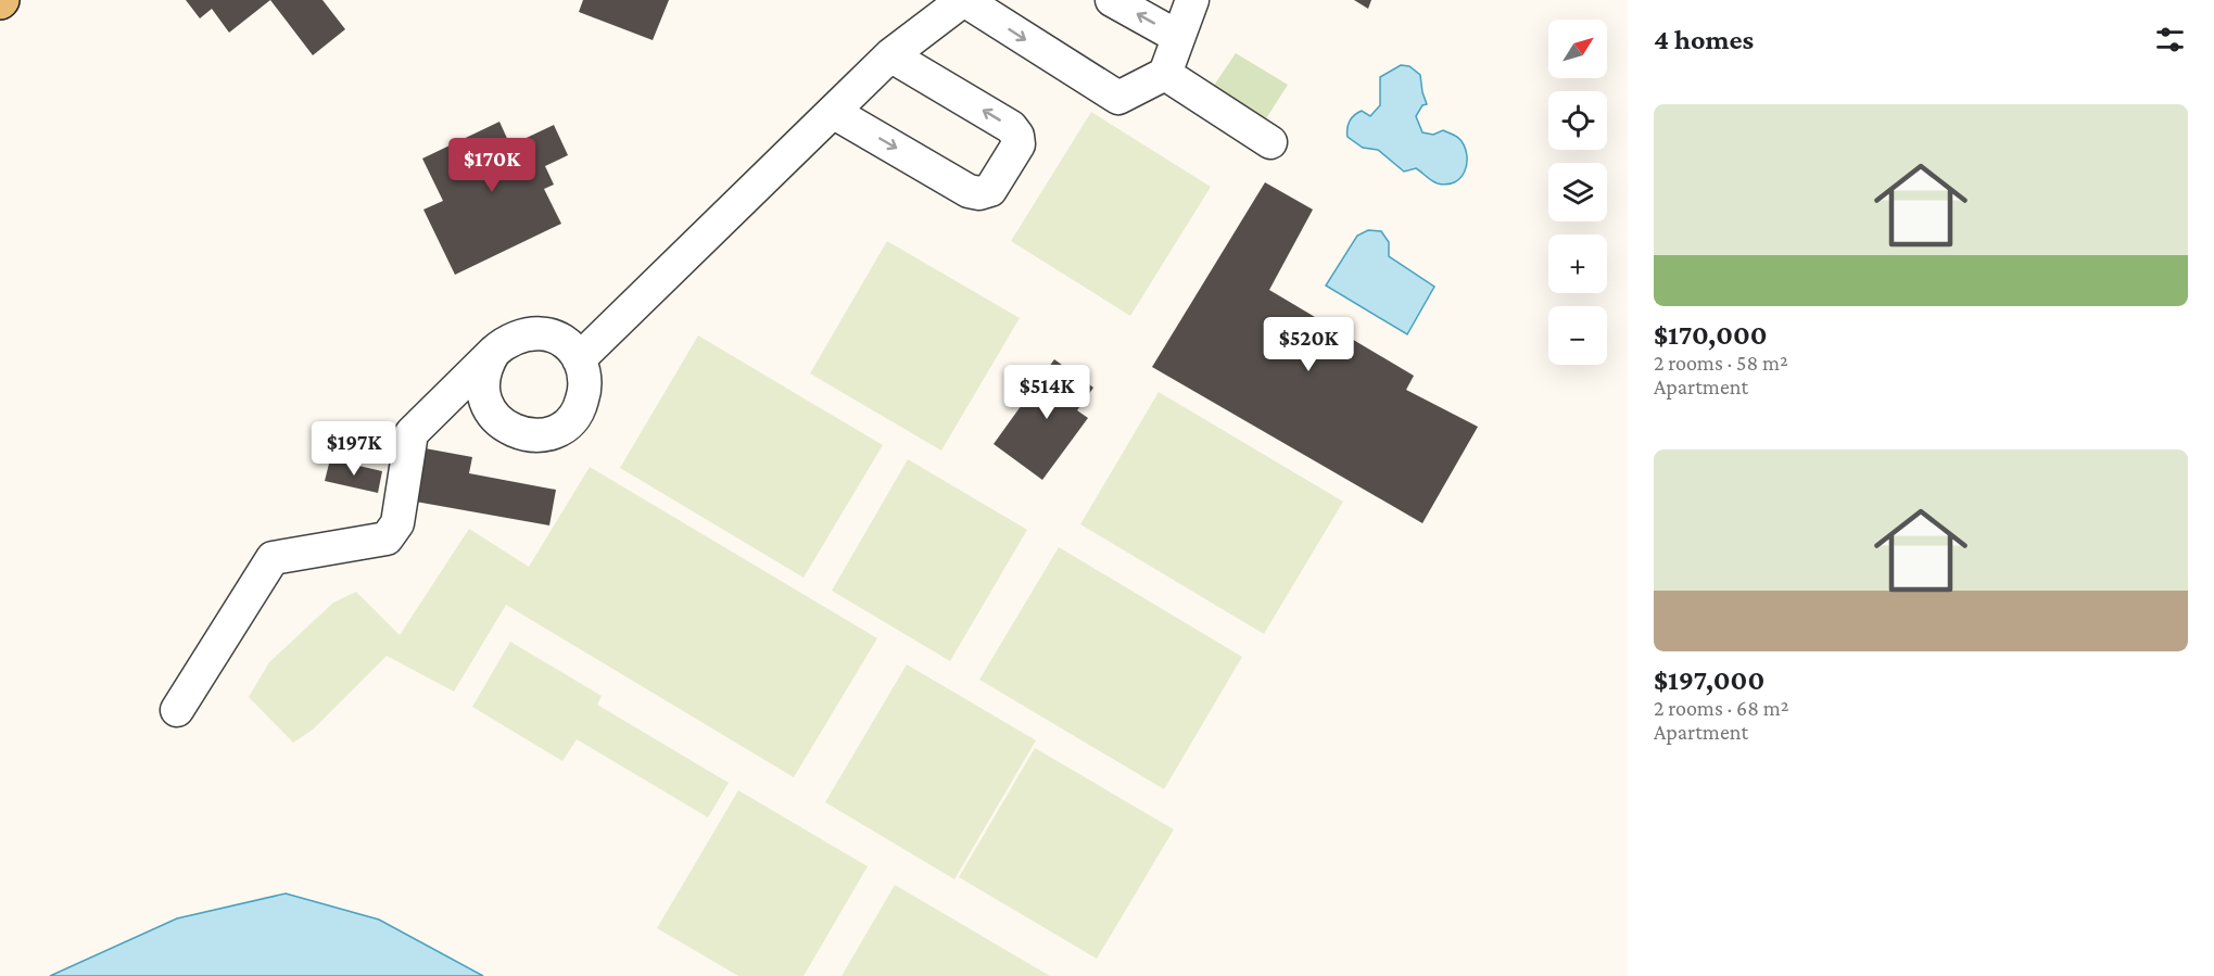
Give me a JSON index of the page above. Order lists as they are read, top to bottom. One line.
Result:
{"north":"top right","page":{"heading":"4 homes","map_buttons":["+","−"],"list":[{"name":"$170,000","note":"2 rooms · 58 m² · Apartment"},{"name":"$197,000","note":"2 rooms · 68 m² · Apartment"}],"price":["$170K","$520K","$514K","$197K"]}}
